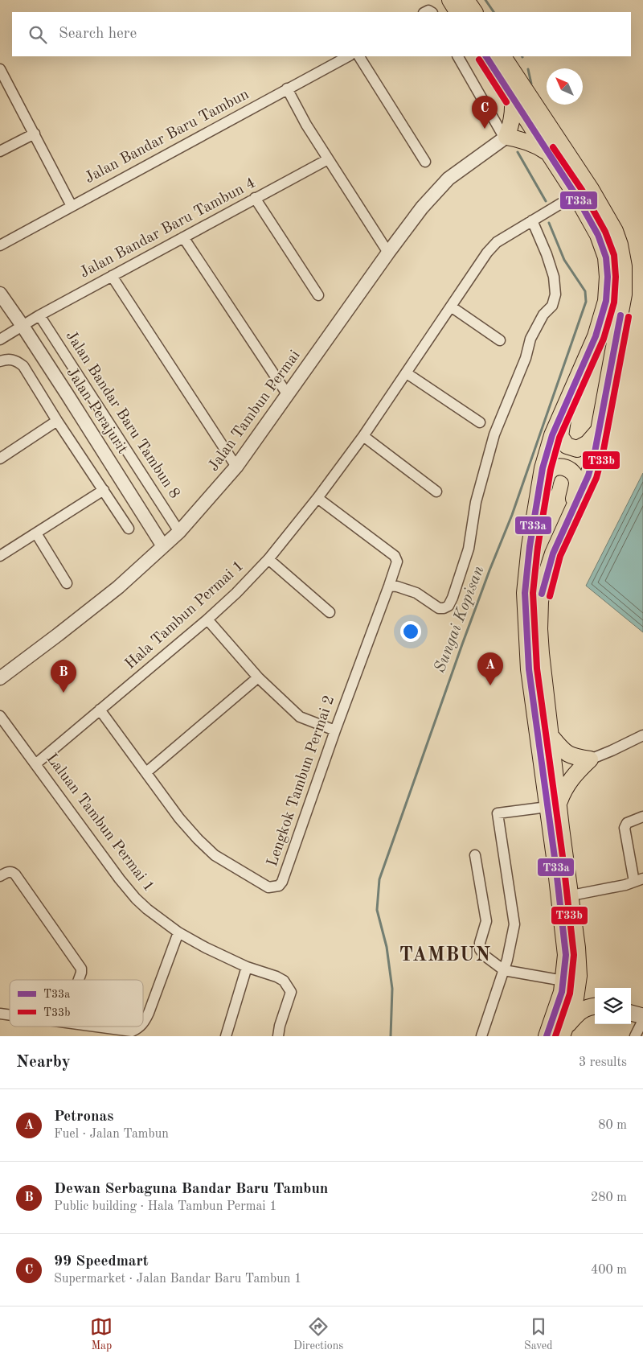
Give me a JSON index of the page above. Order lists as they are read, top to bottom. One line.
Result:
{"streets":{"street":["Jalan Bandar Baru Tambun","Jalan Bandar Baru Tambun 4","Jalan Perajurit","Jalan Tambun Permai","Jalan Bandar Baru Tambun 8","Hala Tambun Permai 1","Lengkok Tambun Permai 2","Laluan Tambun Permai 1"]},"crossings":[["Jalan Bandar Baru Tambun 4","Jalan Perajurit"],["Jalan Bandar Baru Tambun 4","Jalan Bandar Baru Tambun 8"],["Jalan Perajurit","Jalan Tambun Permai"],["Jalan Tambun Permai","Jalan Bandar Baru Tambun 8"],["Hala Tambun Permai 1","Lengkok Tambun Permai 2"],["Hala Tambun Permai 1","Laluan Tambun Permai 1"]],"districts":["TAMBUN"],"water":["Sungai Kopisan"],"lines":["transit line T33a","transit line T33b"],"legend":["T33a","T33b"],"north":"top left","page":{"search":"Search here","pins":["C","A","B"],"heading":["Nearby","3 results"],"list":[{"mark":"A","name":"Petronas","note":"Fuel · Jalan Tambun","value":"80 m"},{"mark":"B","name":"Dewan Serbaguna Bandar Baru Tambun","note":"Public building · Hala Tambun Permai 1","value":"280 m"},{"mark":"C","name":"99 Speedmart","note":"Supermarket · Jalan Bandar Baru Tambun 1","value":"400 m"}],"nav":["Map","Directions","Saved"]}}
